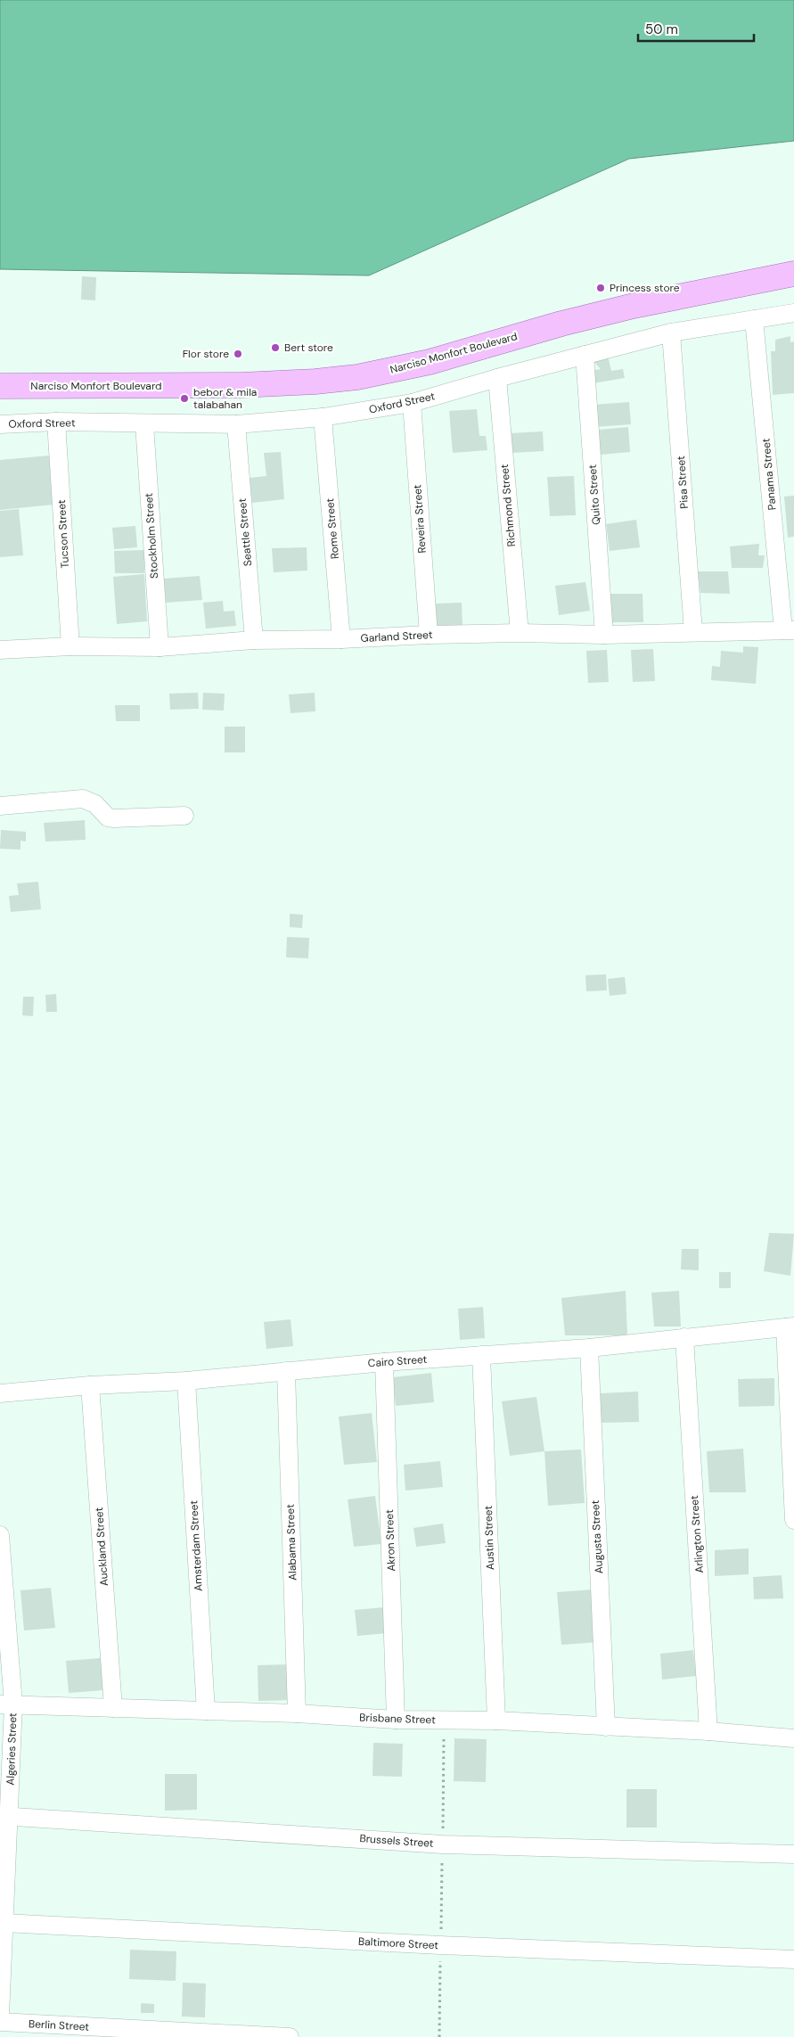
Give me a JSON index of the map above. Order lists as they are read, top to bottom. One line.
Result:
{"streets":{"main road":["Narciso Monfort Boulevard"],"street":["Oxford Street","Panama Street","Pisa Street","Quito Street","Richmond Street","Reveira Street","Rome Street","Seattle Street","Tucson Street","Stockholm Street","Garland Street","Cairo Street","Arlington Street","Augusta Street","Austin Street","Akron Street","Alabama Street","Amsterdam Street","Auckland Street","Brisbane Street","Algeries Street","Brussels Street","Baltimore Street","Berlin Street"]},"crossings":[["Oxford Street","Panama Street"],["Oxford Street","Pisa Street"],["Oxford Street","Quito Street"],["Oxford Street","Richmond Street"],["Oxford Street","Reveira Street"],["Oxford Street","Rome Street"],["Oxford Street","Seattle Street"],["Oxford Street","Tucson Street"],["Oxford Street","Stockholm Street"],["Panama Street","Garland Street"],["Pisa Street","Garland Street"],["Quito Street","Garland Street"],["Richmond Street","Garland Street"],["Reveira Street","Garland Street"],["Rome Street","Garland Street"],["Seattle Street","Garland Street"],["Tucson Street","Garland Street"],["Stockholm Street","Garland Street"],["Cairo Street","Arlington Street"],["Cairo Street","Augusta Street"],["Cairo Street","Austin Street"],["Cairo Street","Akron Street"],["Cairo Street","Alabama Street"],["Cairo Street","Amsterdam Street"],["Cairo Street","Auckland Street"],["Arlington Street","Brisbane Street"],["Augusta Street","Brisbane Street"],["Austin Street","Brisbane Street"],["Akron Street","Brisbane Street"],["Alabama Street","Brisbane Street"],["Amsterdam Street","Brisbane Street"],["Auckland Street","Brisbane Street"],["Brisbane Street","Algeries Street"],["Algeries Street","Brussels Street"],["Algeries Street","Baltimore Street"],["Algeries Street","Berlin Street"]],"places":["Princess store","Bert store","Flor store","bebor & mila talabahan"],"scale_bar":"50 m"}
